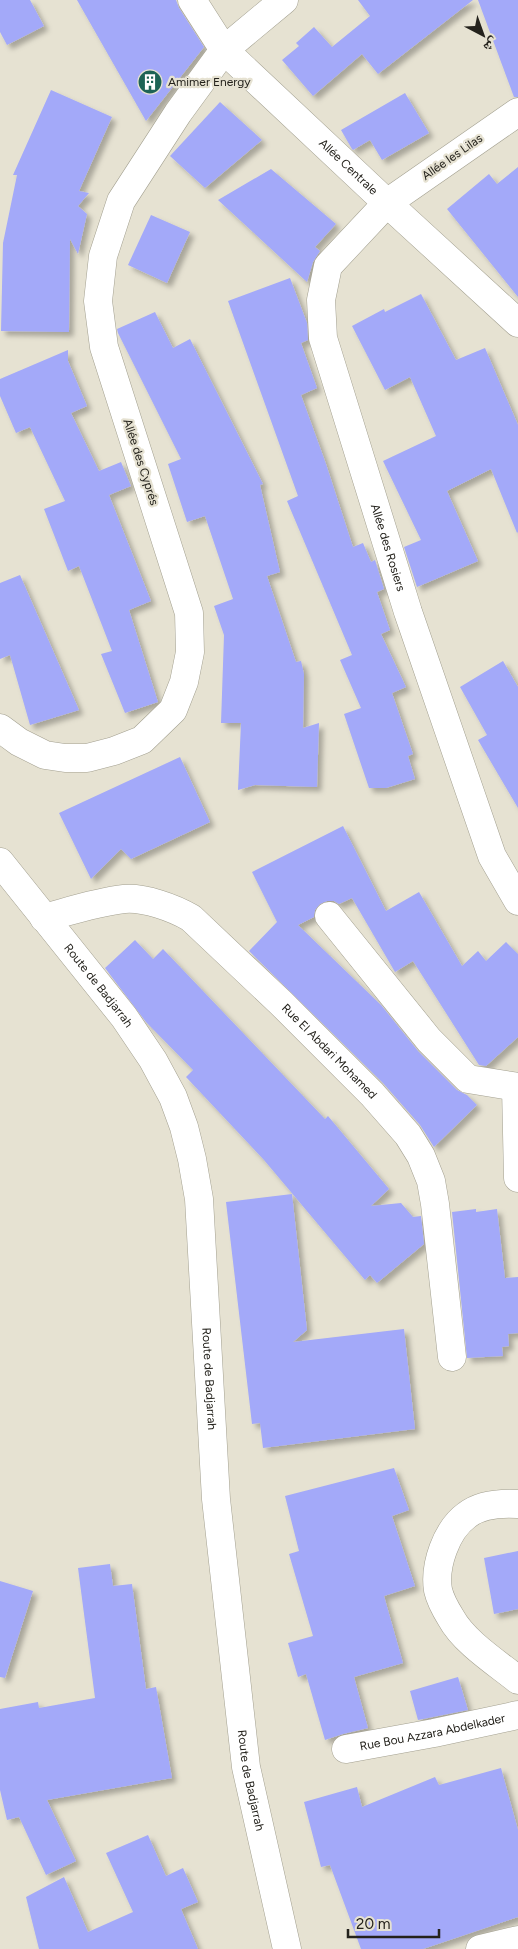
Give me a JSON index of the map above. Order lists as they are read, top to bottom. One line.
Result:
{"streets":{"street":["Allée les Lilas","Allée Centrale","Allée des Cyprés","Allée des Rosiers","Route de Badjarrah","Rue El Abdari Mohamed","Rue Bou Azzara Abdelkader"]},"crossings":[["Allée les Lilas","Allée Centrale"],["Allée les Lilas","Allée des Rosiers"],["Allée Centrale","Allée des Cyprés"],["Allée Centrale","Allée des Rosiers"],["Route de Badjarrah","Rue El Abdari Mohamed"]],"places":{"building":["Amimer Energy"]},"scale_bar":"20 m","north":"bottom right"}
